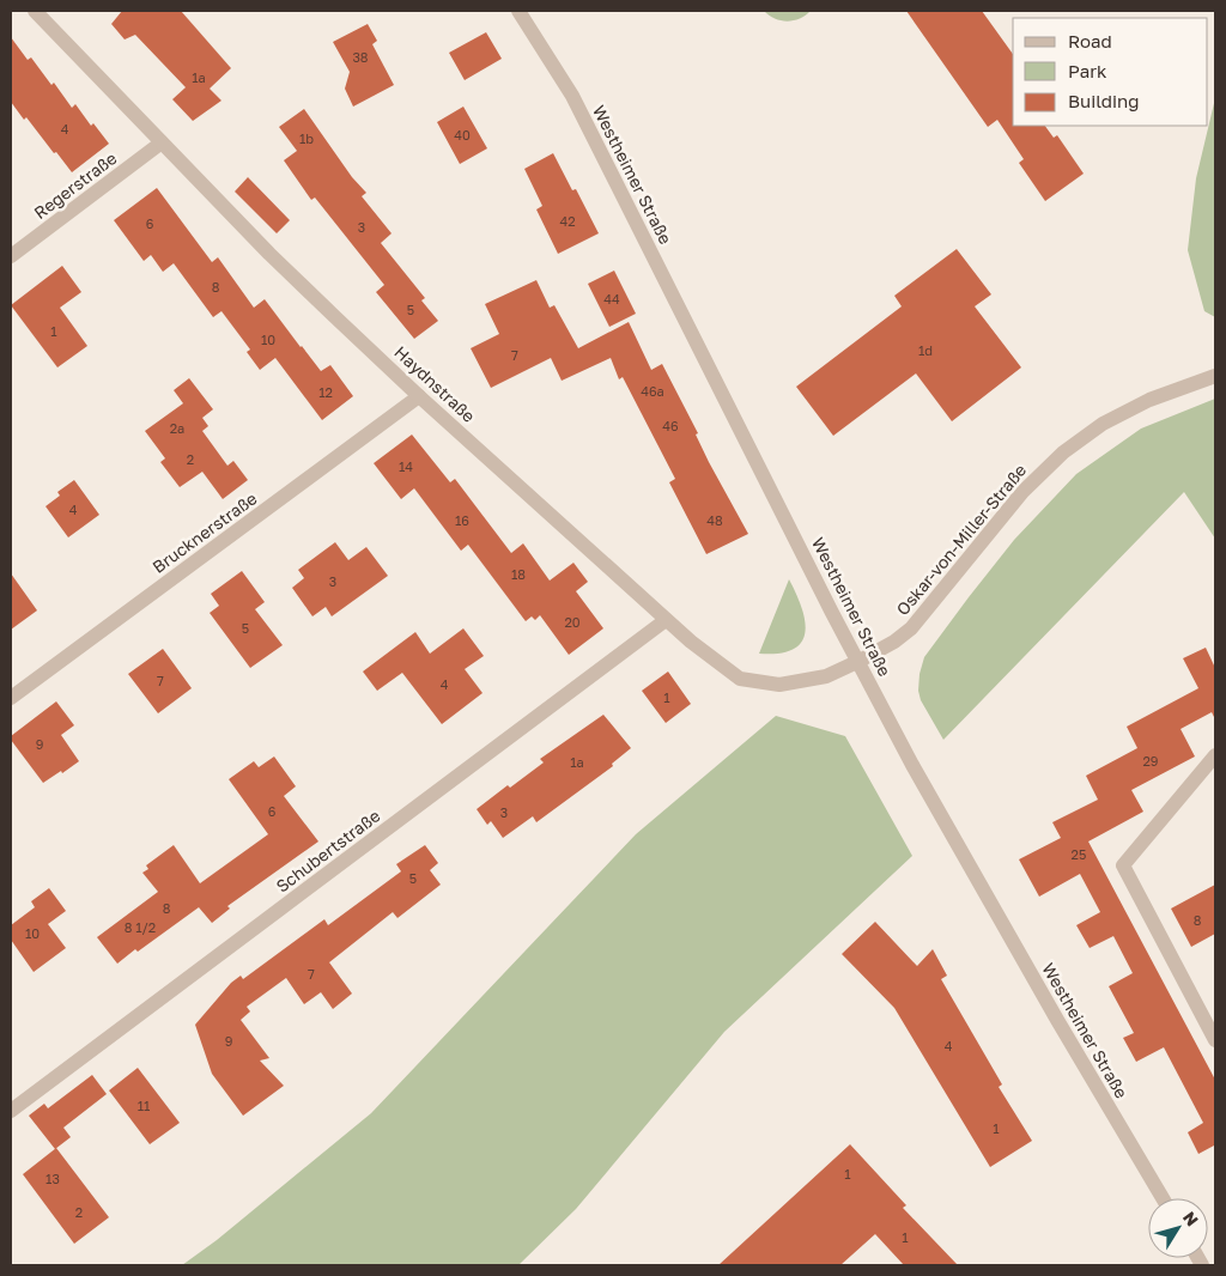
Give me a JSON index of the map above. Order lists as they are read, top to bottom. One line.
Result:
{"streets":{"street":["Westheimer Straße","Regerstraße","Haydnstraße","Brucknerstraße","Oskar-von-Miller-Straße","Schubertstraße"]},"crossings":[["Westheimer Straße","Haydnstraße"],["Westheimer Straße","Oskar-von-Miller-Straße"],["Regerstraße","Haydnstraße"],["Haydnstraße","Brucknerstraße"],["Haydnstraße","Oskar-von-Miller-Straße"],["Haydnstraße","Schubertstraße"]],"house_numbers":["38","1a","4","40","1b","42","6","3","8","44","5","1","10","1d","7","46a","12","46","2a","2","14","4","16","48","18","3","20","5","7","4","1","9","29","1a","6","3","25","5","8","8","8 1/2","10","7","9","4","11","1","1","13","2","1"],"legend":["Road","Park","Building"],"north":"top right"}
